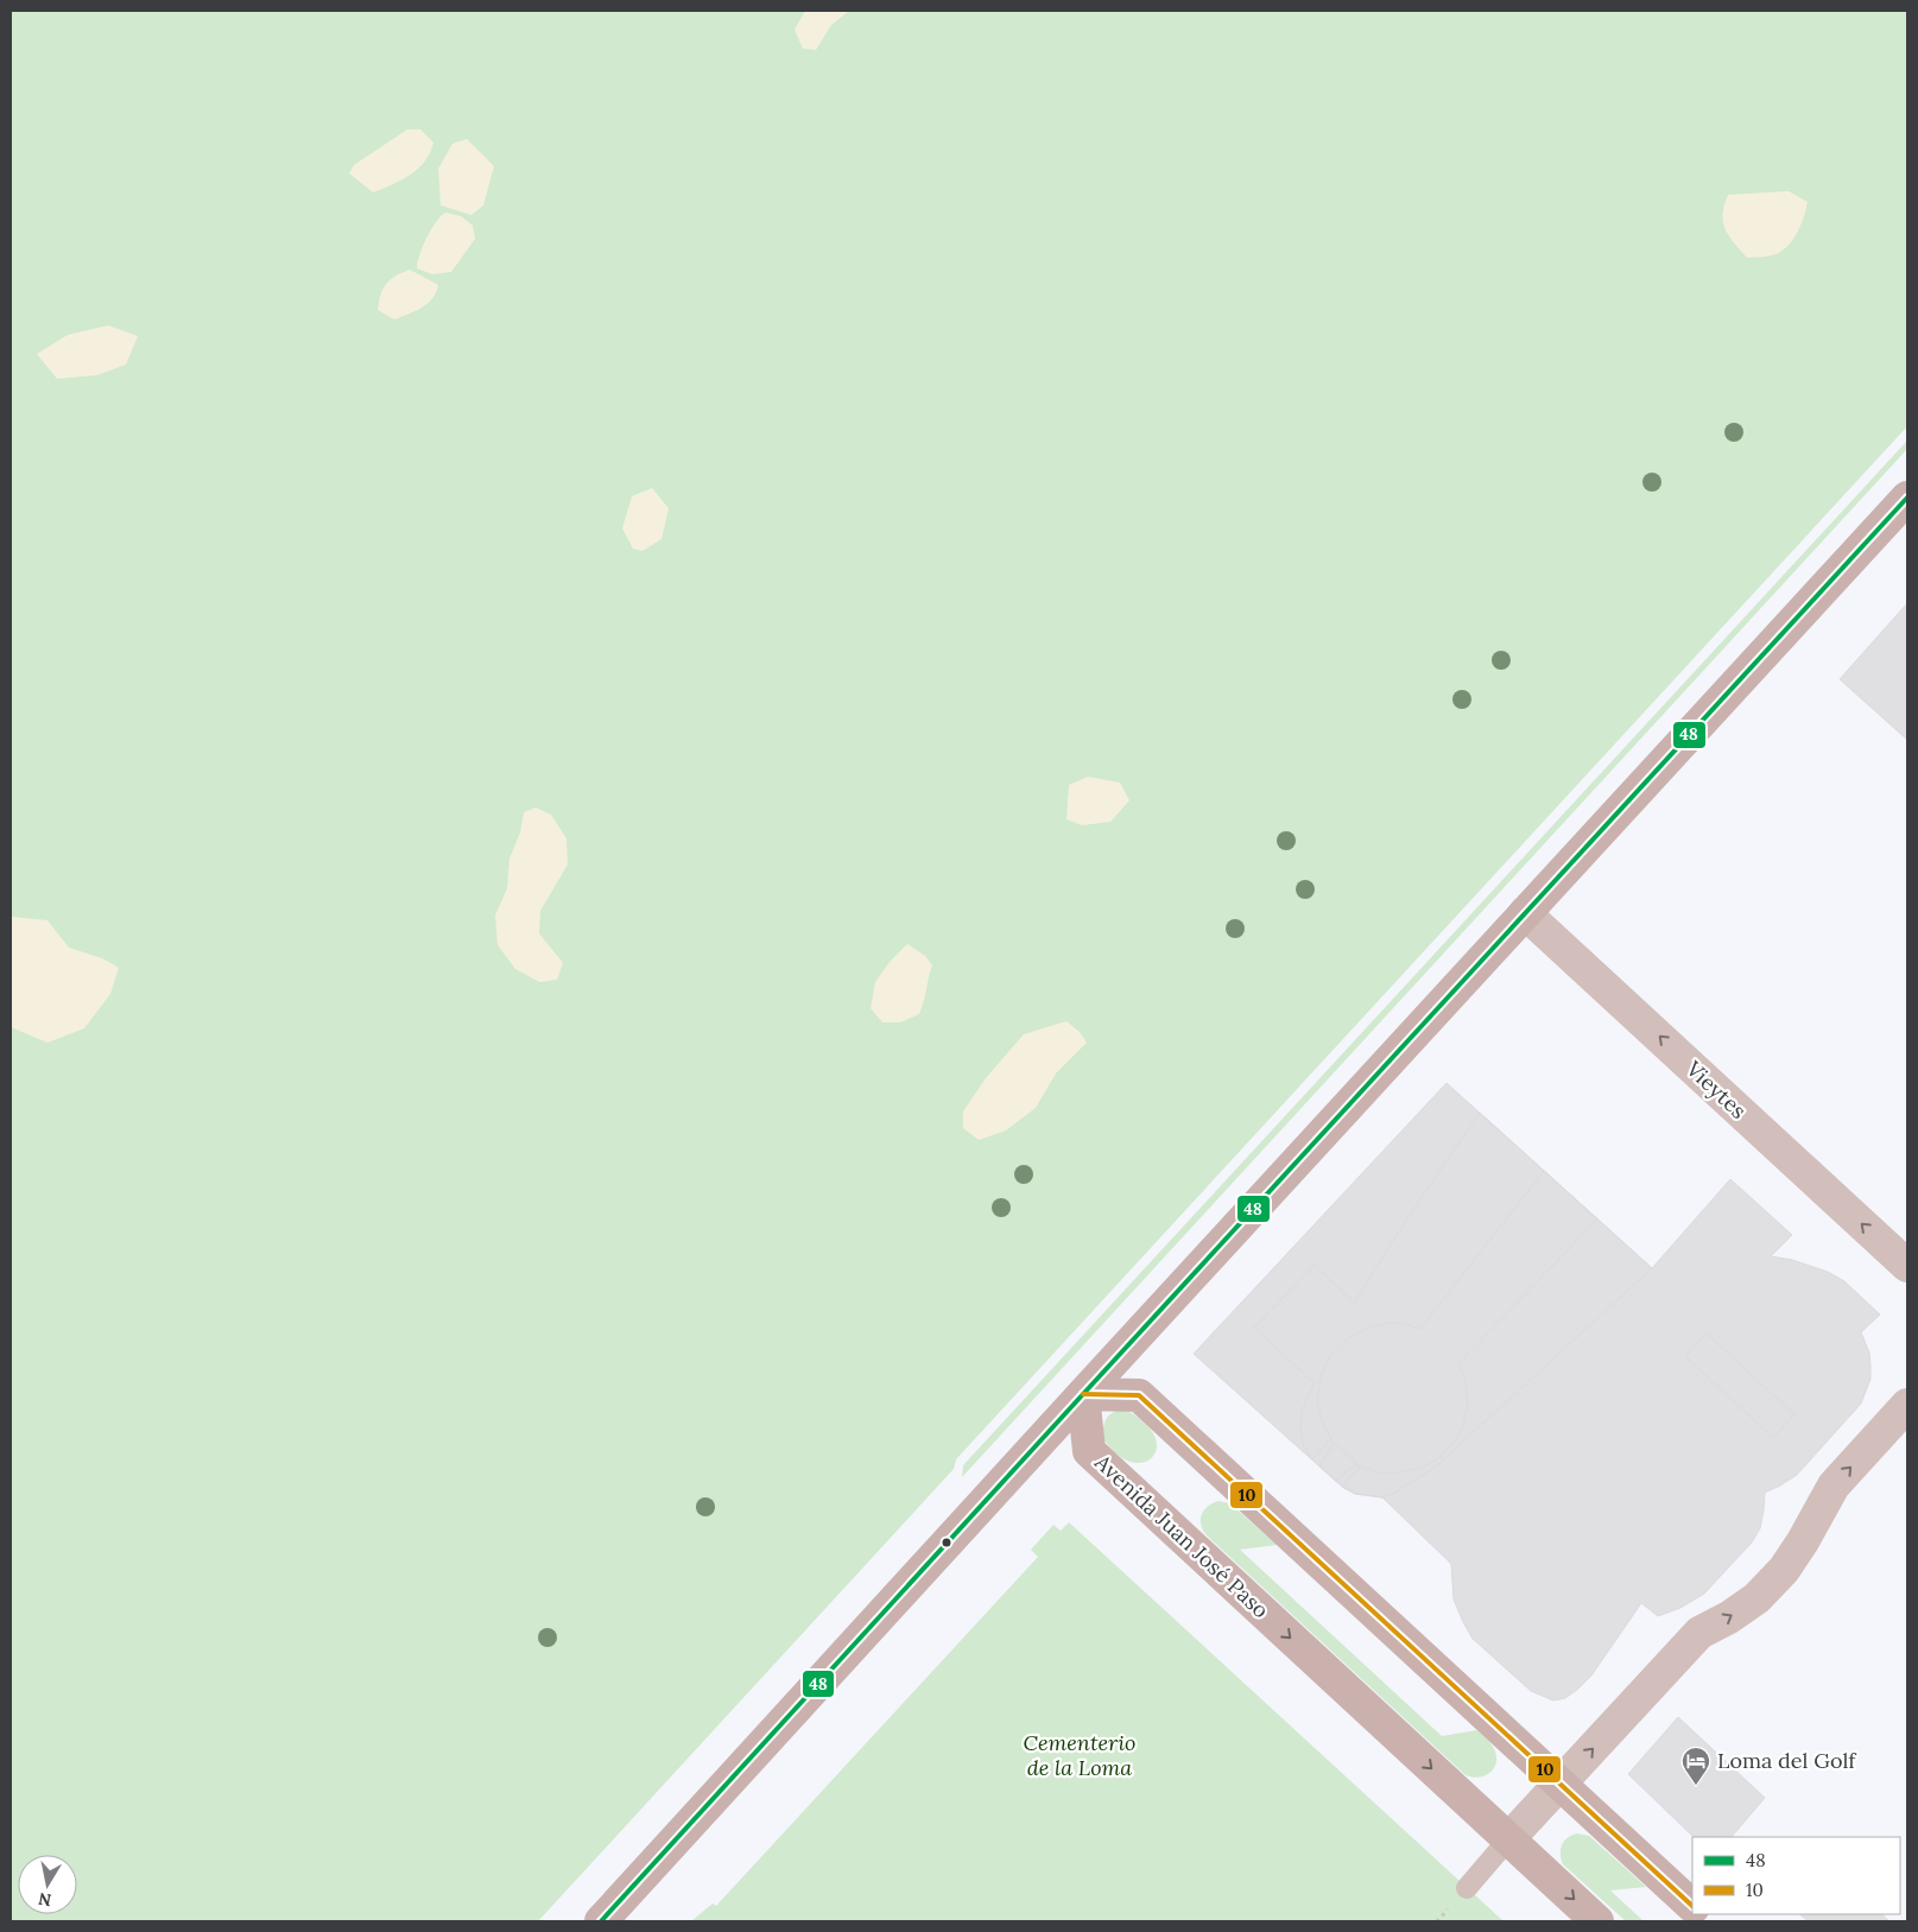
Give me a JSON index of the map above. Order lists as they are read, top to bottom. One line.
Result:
{"streets":{"main road":["Avenida Juan José Paso"],"street":["Vieytes"]},"one_way":["Vieytes"],"parks":["Cementerio de la Loma"],"places":{"hotel":["Loma del Golf"]},"lines":["transit line 48","transit line 10"],"legend":["48","10"],"north":"bottom"}
